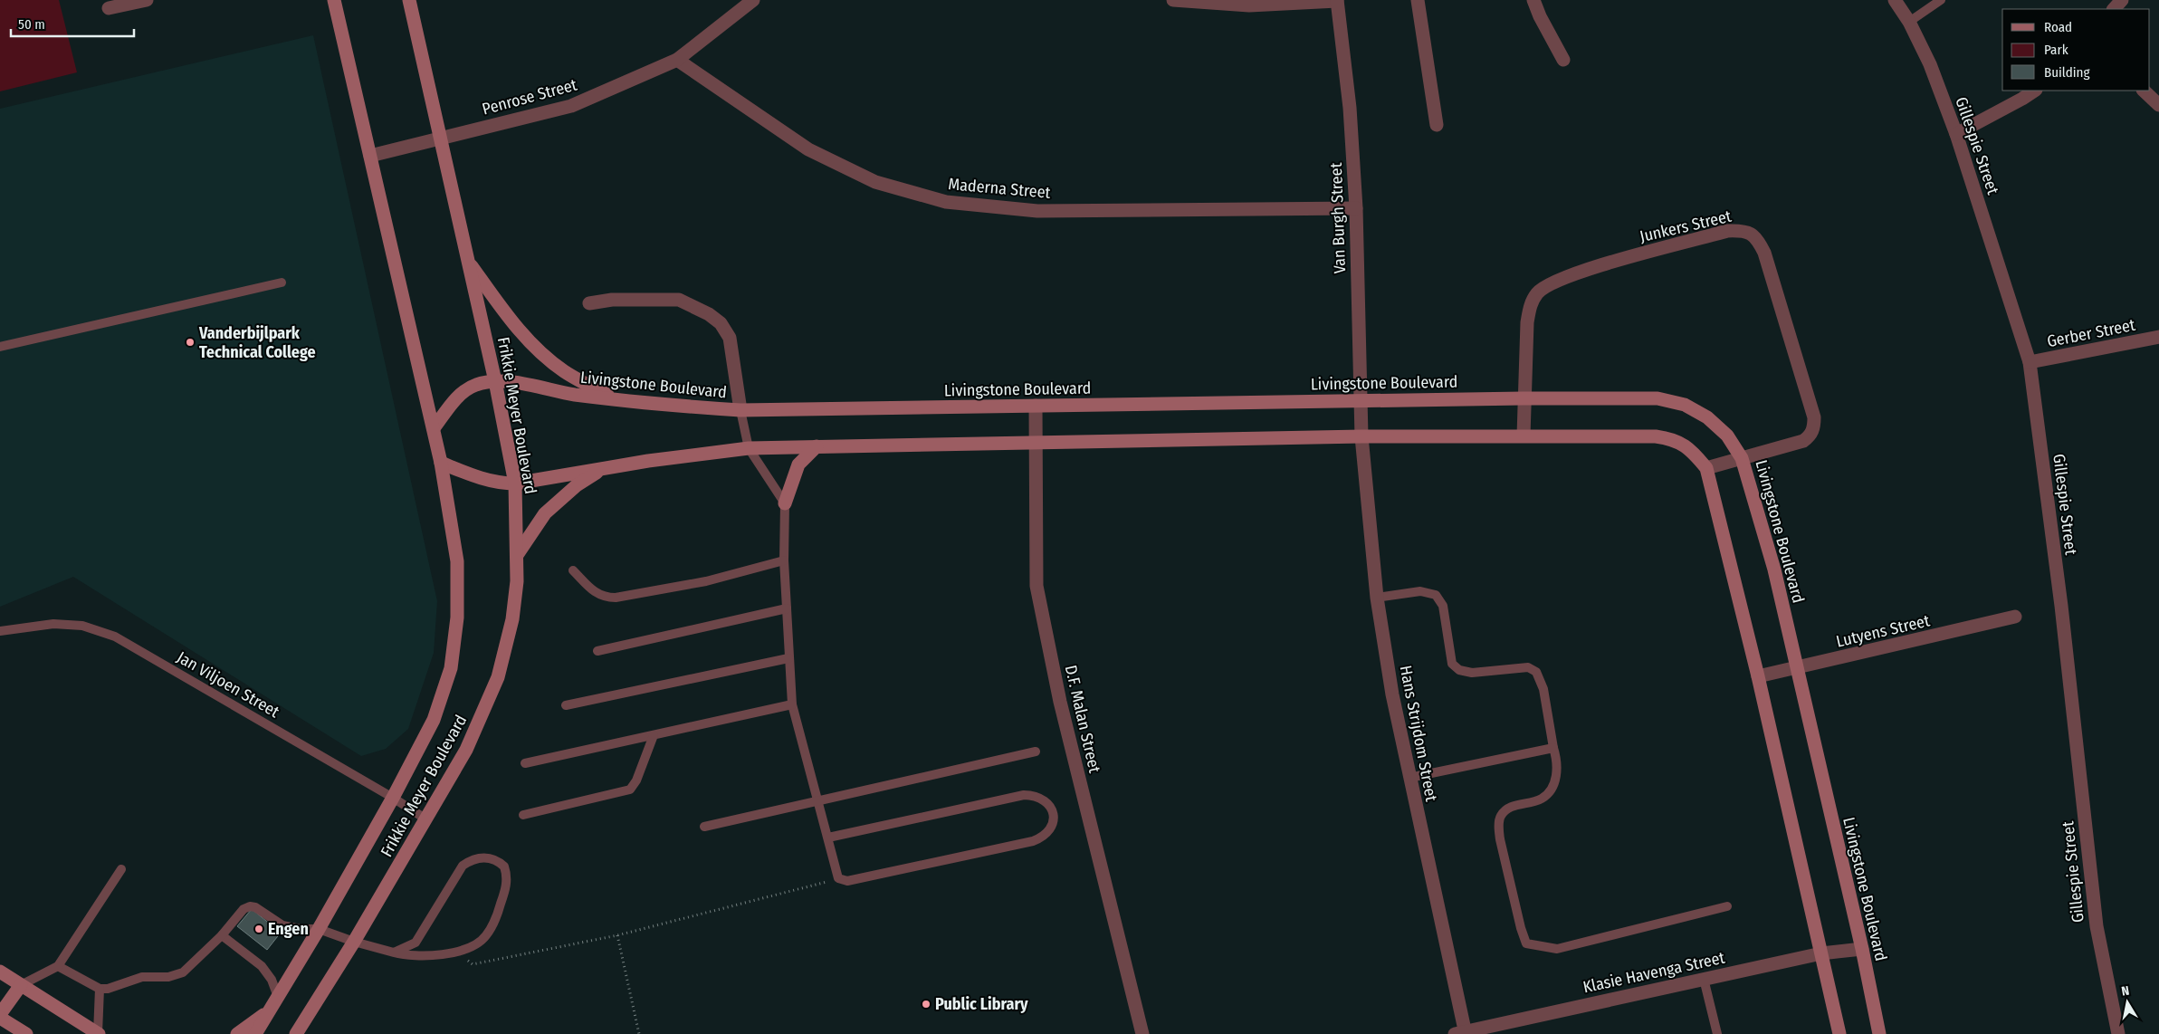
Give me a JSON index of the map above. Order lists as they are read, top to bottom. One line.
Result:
{"streets":{"street":["Penrose Street","Gillespie Street","Maderna Street","Van Burgh Street","Junkers Street","Gerber Street","Livingstone Boulevard","Frikkie Meyer Boulevard","Lutyens Street","D.F. Malan Street","Hans Strijdom Street","Klasie Havenga Street"],"lane":["Jan Viljoen Street"]},"crossings":[["Penrose Street","Maderna Street"],["Penrose Street","Frikkie Meyer Boulevard"],["Gillespie Street","Gerber Street"],["Maderna Street","Van Burgh Street"],["Van Burgh Street","Livingstone Boulevard"],["Van Burgh Street","Hans Strijdom Street"],["Junkers Street","Livingstone Boulevard"],["Livingstone Boulevard","Frikkie Meyer Boulevard"],["Livingstone Boulevard","Lutyens Street"],["Livingstone Boulevard","D.F. Malan Street"],["Livingstone Boulevard","Klasie Havenga Street"],["Frikkie Meyer Boulevard","Jan Viljoen Street"],["Hans Strijdom Street","Klasie Havenga Street"]],"places":["Vanderbijlpark Technical College","Engen","Public Library"],"legend":["Road","Park","Building"],"scale_bar":"50 m","north":"top"}
